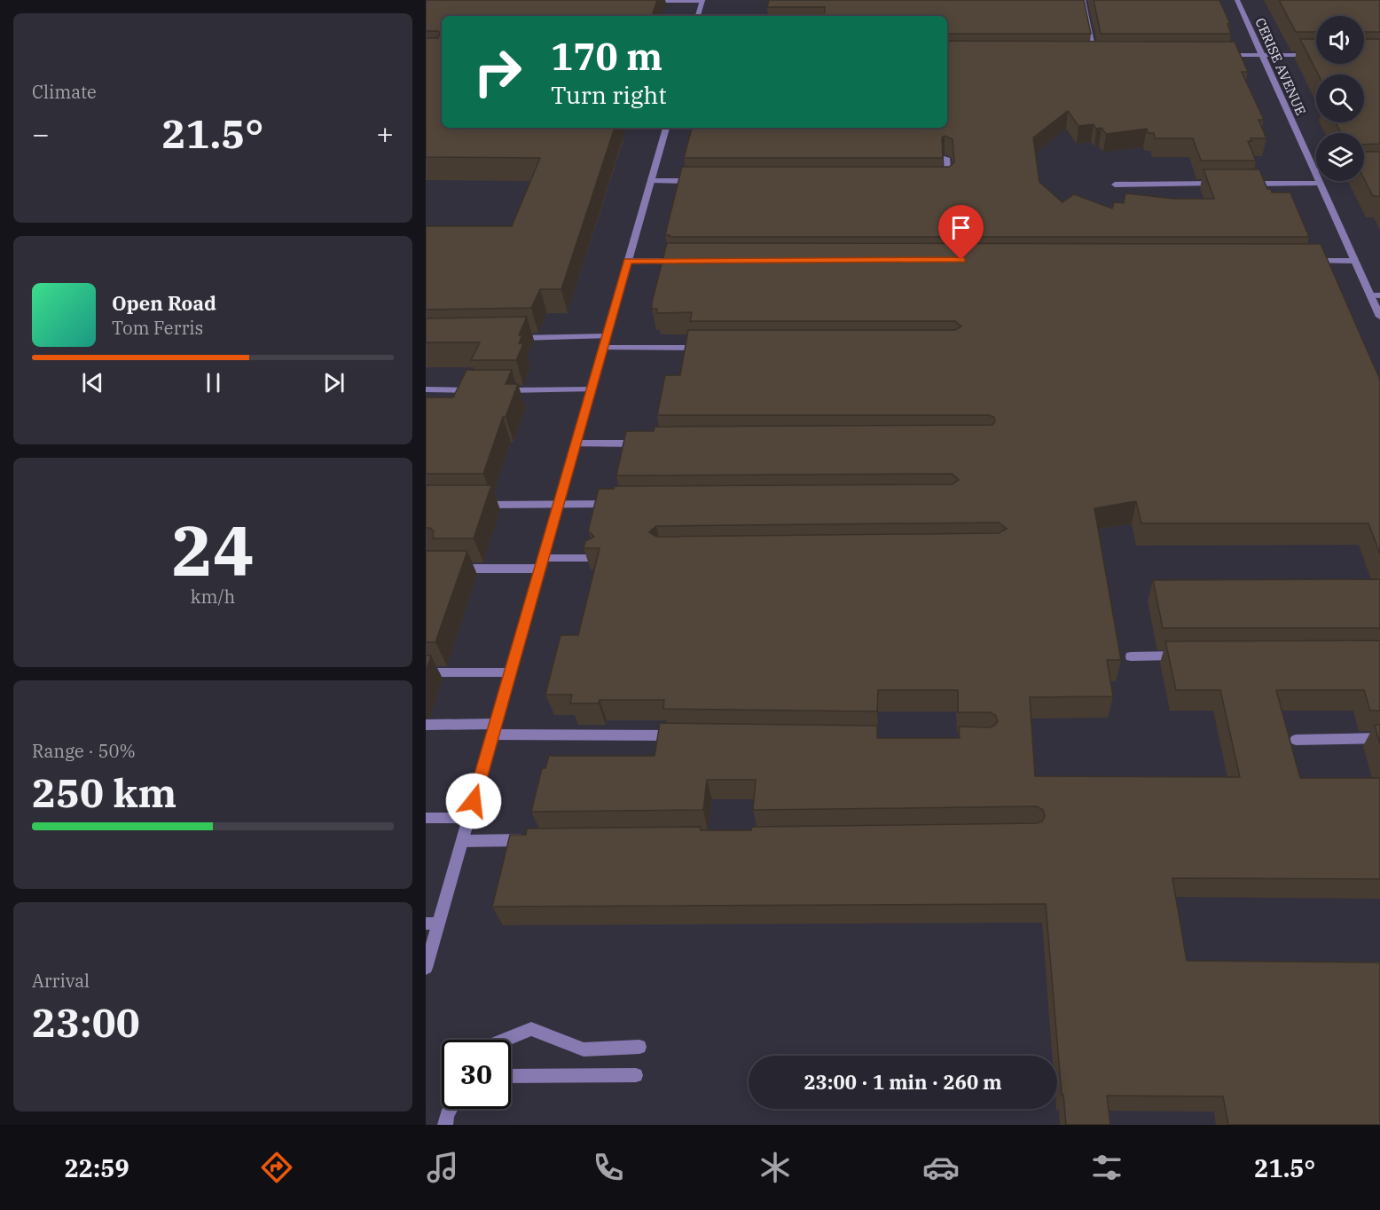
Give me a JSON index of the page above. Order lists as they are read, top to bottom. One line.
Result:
{"streets":{"street":["CERISE AVENUE"]},"page":{"tile":["Climate",["24","km/h"],["Range · 50%","250 km"],["Arrival","23:00"]],"turn":["170 m","Turn right"],"heat":["−","21.5°","+"],"song":["Open Road","Tom Ferris"],"limit":"30","trip":"23:00 · 1 min · 260 m","tabs":["22:59","21.5°"]}}
